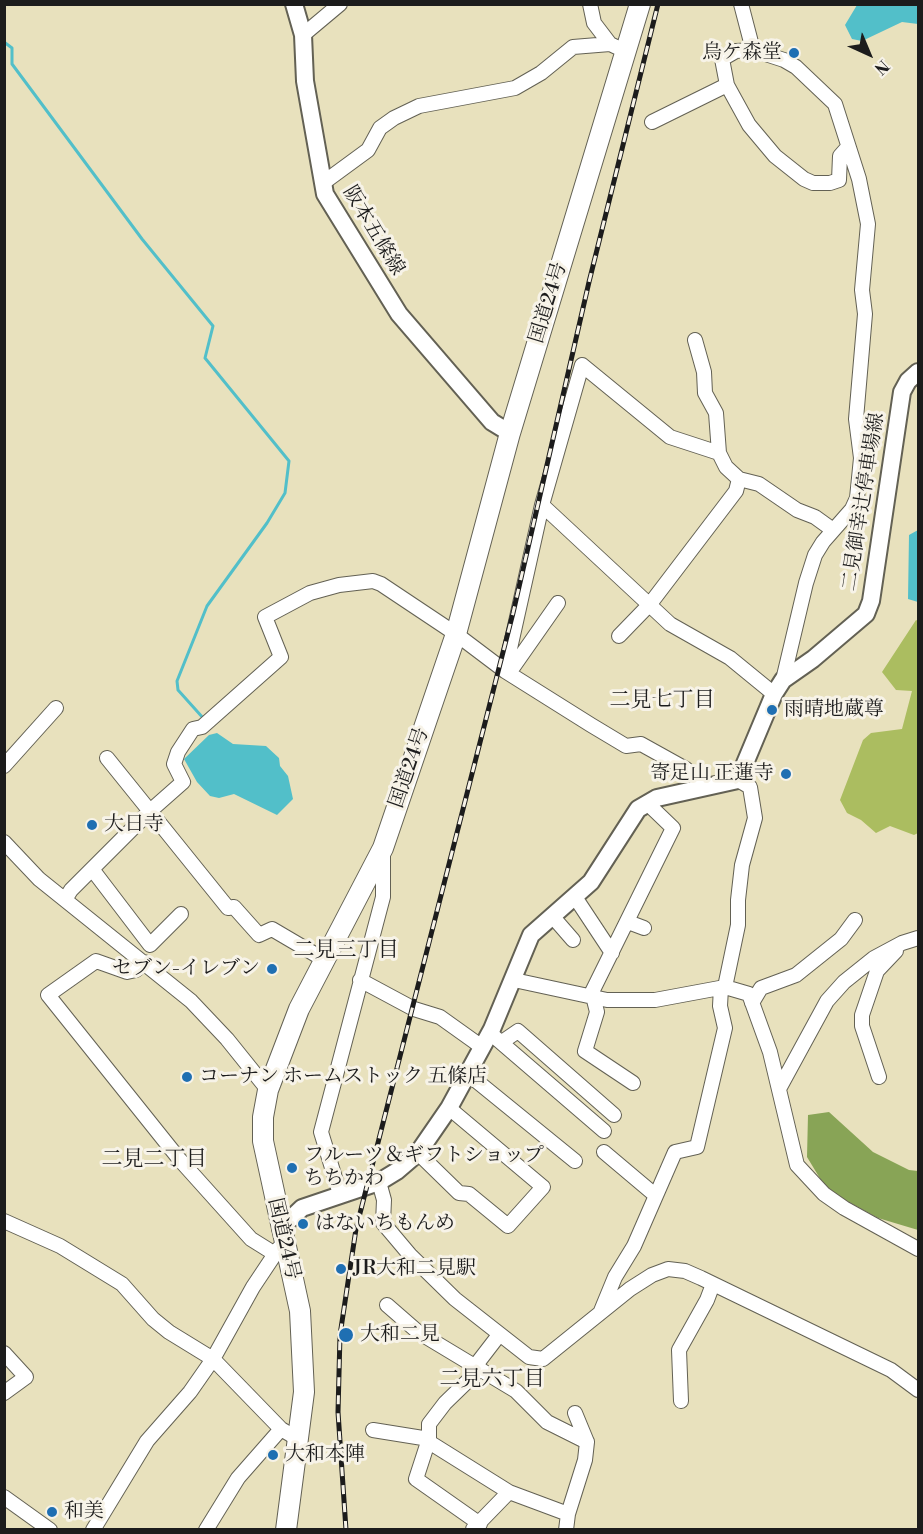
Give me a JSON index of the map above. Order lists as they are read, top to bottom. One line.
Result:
{"streets":{"highway":["国道24号"],"main road":["阪本五條線","二見御幸辻停車場線"]},"crossings":[["阪本五條線","国道24号"]],"districts":["二見七丁目","二見三丁目","二見二丁目","二見六丁目"],"places":["烏ケ森堂","雨晴地蔵尊","寄足山 正蓮寺","大日寺","セブン-イレブン","コーナン ホームストック 五條店","フルーツ＆ギフトショップ ちちかわ","はないちもんめ","JR大和二見駅","大和二見","大和本陣","和美"],"north":"bottom right"}
